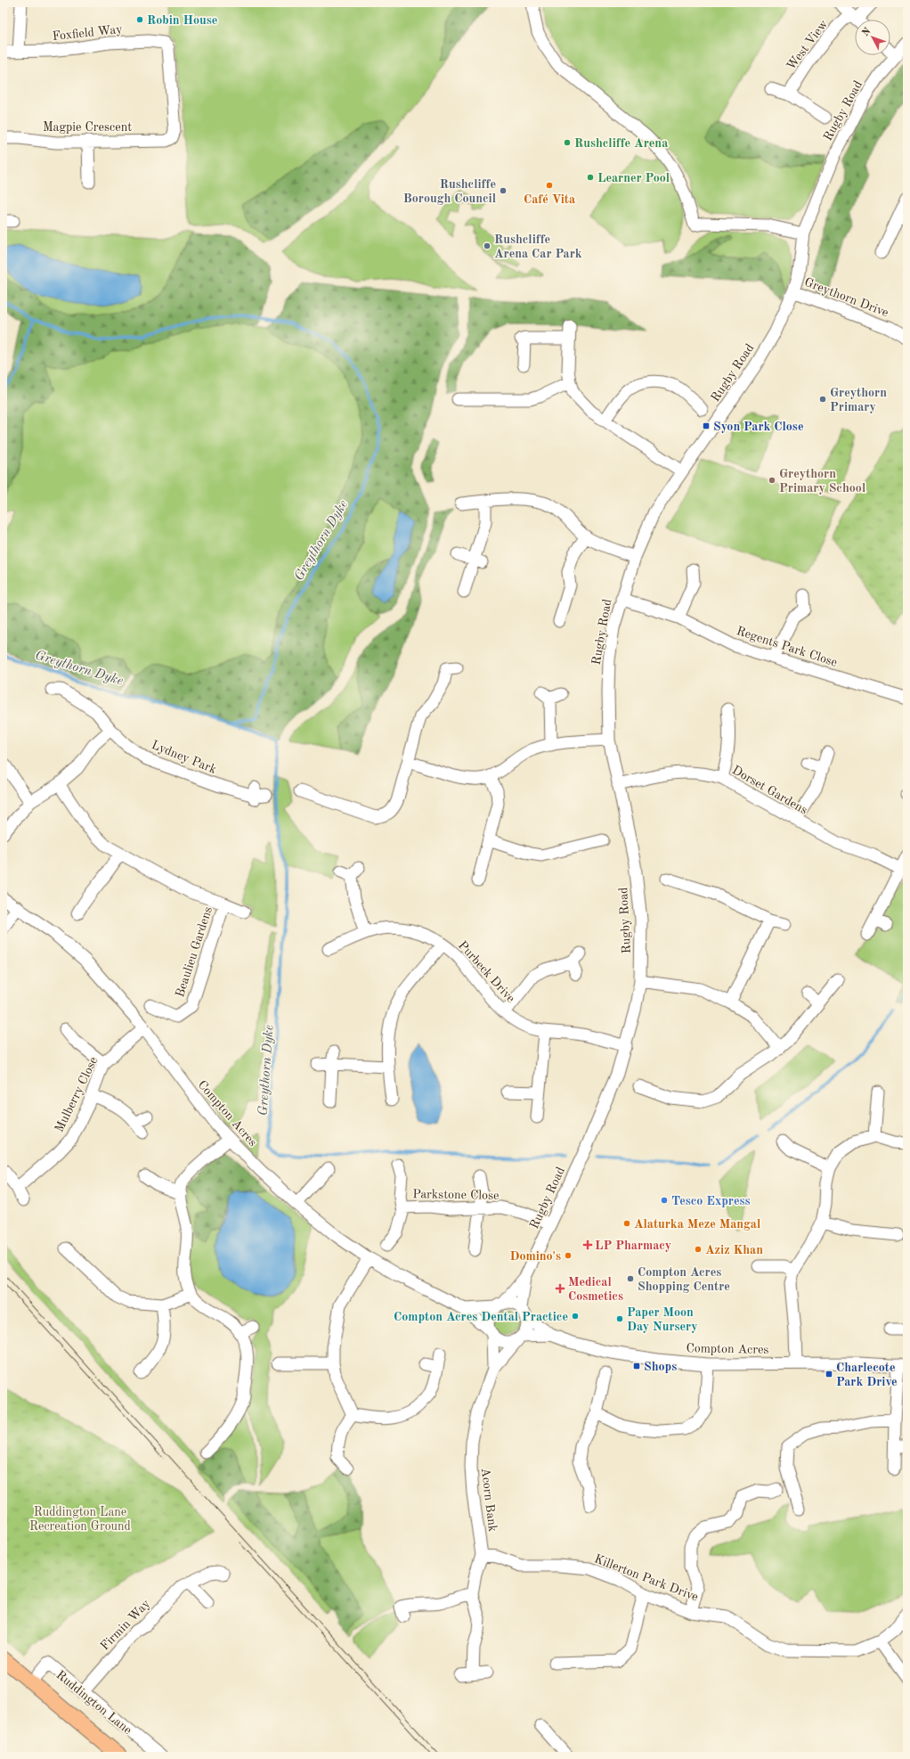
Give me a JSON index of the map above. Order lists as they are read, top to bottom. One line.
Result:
{"streets":{"main road":["Ruddington Lane"],"street":["Foxfield Way","West View","Rugby Road","Magpie Crescent","Greythorn Drive","Regents Park Close","Lydney Park","Dorset Gardens","Beaulieu Gardens","Purbeck Drive","Mulberry Close","Compton Acres","Parkstone Close","Acorn Bank","Killerton Park Drive","Firmin Way"]},"crossings":[["Foxfield Way","Magpie Crescent"],["Rugby Road","Greythorn Drive"],["Rugby Road","Regents Park Close"],["Rugby Road","Dorset Gardens"],["Rugby Road","Purbeck Drive"],["Rugby Road","Compton Acres"],["Rugby Road","Parkstone Close"],["Rugby Road","Acorn Bank"],["Mulberry Close","Compton Acres"],["Compton Acres","Acorn Bank"],["Acorn Bank","Killerton Park Drive"],["Firmin Way","Ruddington Lane"]],"water":["Greythorn Dyke"],"parks":["Ruddington Lane Recreation Ground"],"places":{"other":["Robin House","Rushcliffe Arena","Learner Pool","Café Vita","Rushcliffe Borough Council","Rushcliffe Arena Car Park","Greythorn Primary","Greythorn Primary School","Tesco Express","Alaturka Meze Mangal","Aziz Khan","Domino's","Compton Acres Shopping Centre","Compton Acres Dental Practice","Paper Moon Day Nursery"],"transit":["Syon Park Close","Shops","Charlecote Park Drive"],"health":["LP Pharmacy","Medical Cosmetics"]},"north":"top left"}
